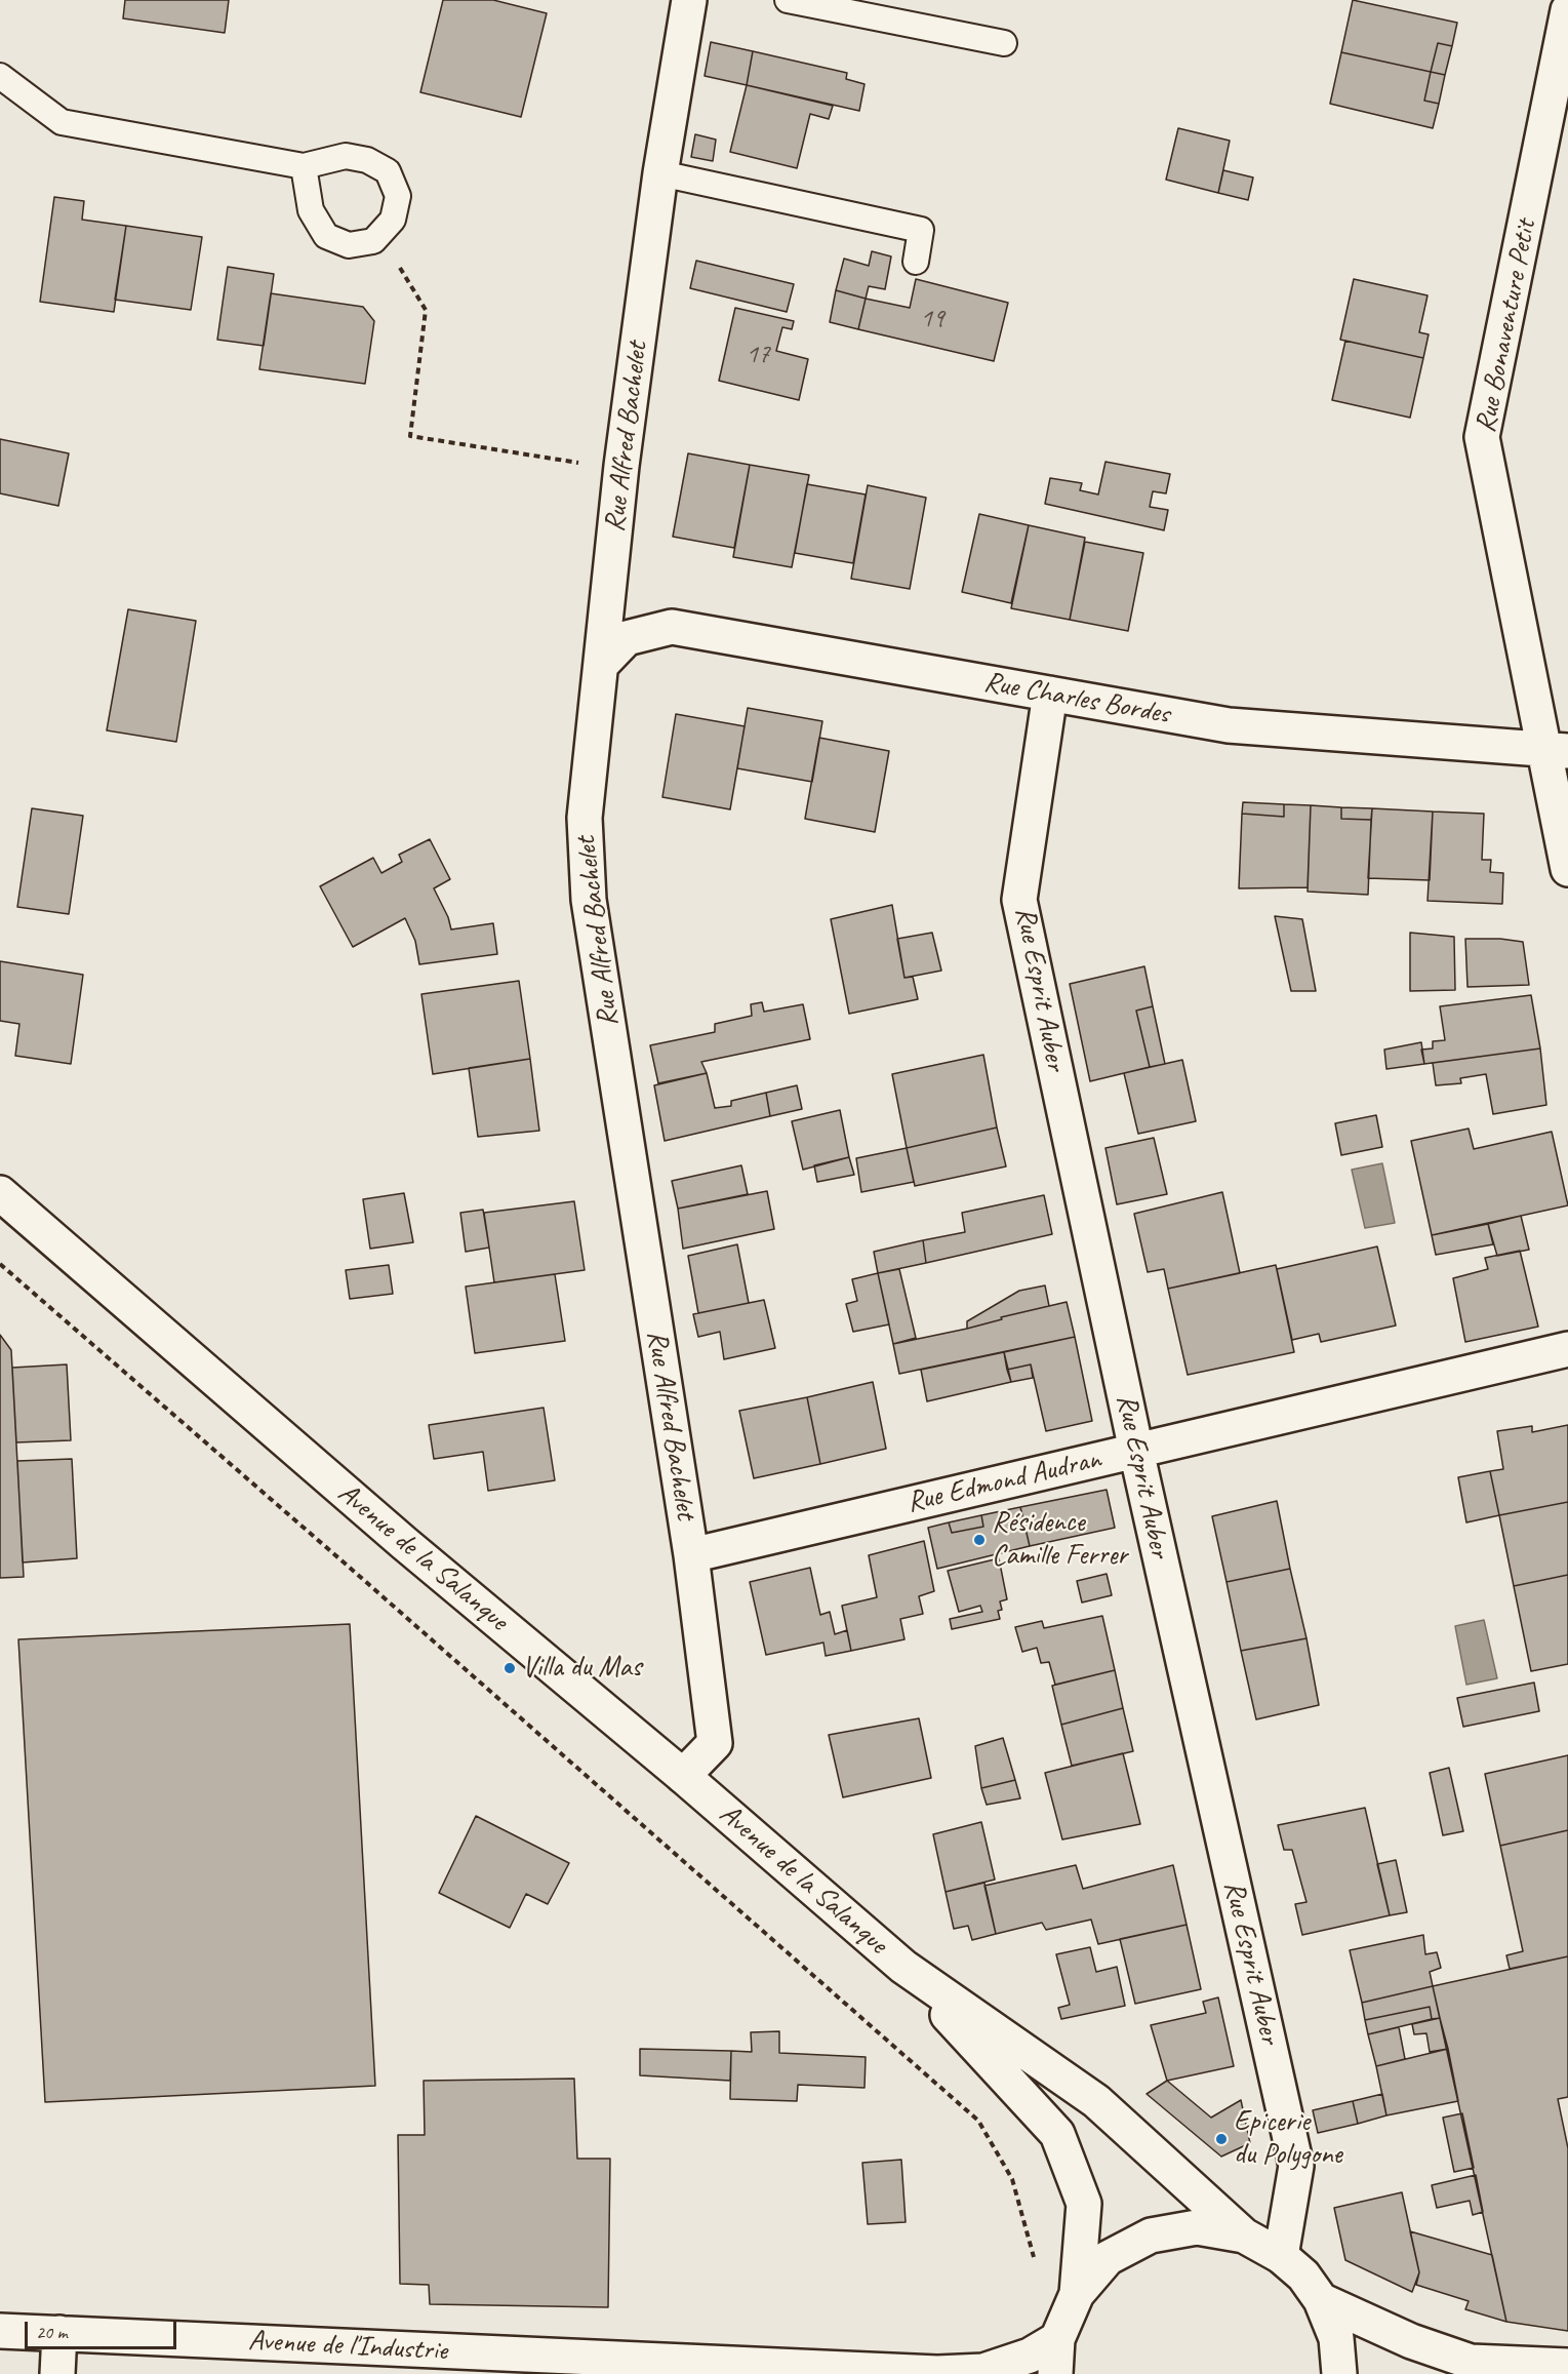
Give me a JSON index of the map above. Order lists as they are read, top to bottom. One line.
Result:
{"streets":{"street":["Rue Bonaventure Petit","Rue Alfred Bachelet","Rue Charles Bordes","Rue Esprit Auber","Rue Edmond Audran","Avenue de la Salanque","Avenue de l'Industrie"]},"crossings":[["Rue Bonaventure Petit","Rue Charles Bordes"],["Rue Alfred Bachelet","Rue Charles Bordes"],["Rue Alfred Bachelet","Rue Edmond Audran"],["Rue Alfred Bachelet","Avenue de la Salanque"],["Rue Charles Bordes","Rue Esprit Auber"],["Rue Esprit Auber","Rue Edmond Audran"]],"places":["Résidence Camille Ferrer","Villa du Mas","Epicerie du Polygone"],"house_numbers":["19","17"],"scale_bar":"20 m"}
